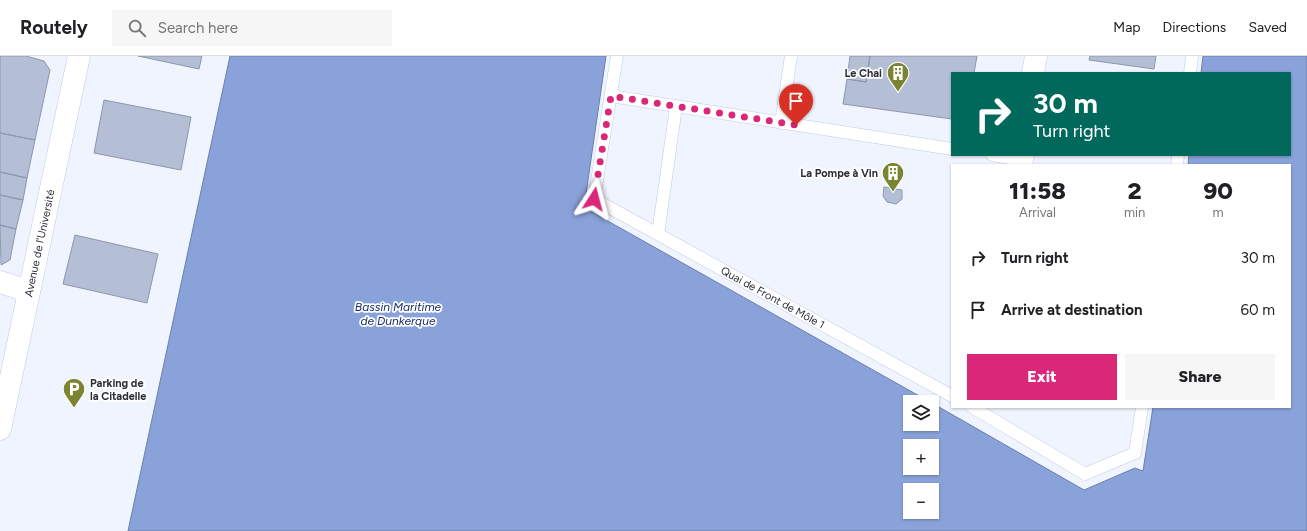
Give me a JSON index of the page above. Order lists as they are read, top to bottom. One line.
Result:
{"streets":{"street":["Avenue de l'Université"],"lane":["Quai de Front de Môle 1"]},"water":["Bassin Maritime de Dunkerque"],"places":{"building":["Le Chai","La Pompe à Vin"],"parking":["Parking de la Citadelle"]},"page":{"header":"Routely","search":"Search here","nav":["Map","Directions","Saved"],"turn":["30 m","Turn right"],"eta":["11:58","Arrival","2","min","90","m"],"list":[{"name":"Turn right","value":"30 m"},{"name":"Arrive at destination","value":"60 m"}],"buttons":["Exit","Share"],"map_buttons":["+","−"]}}
